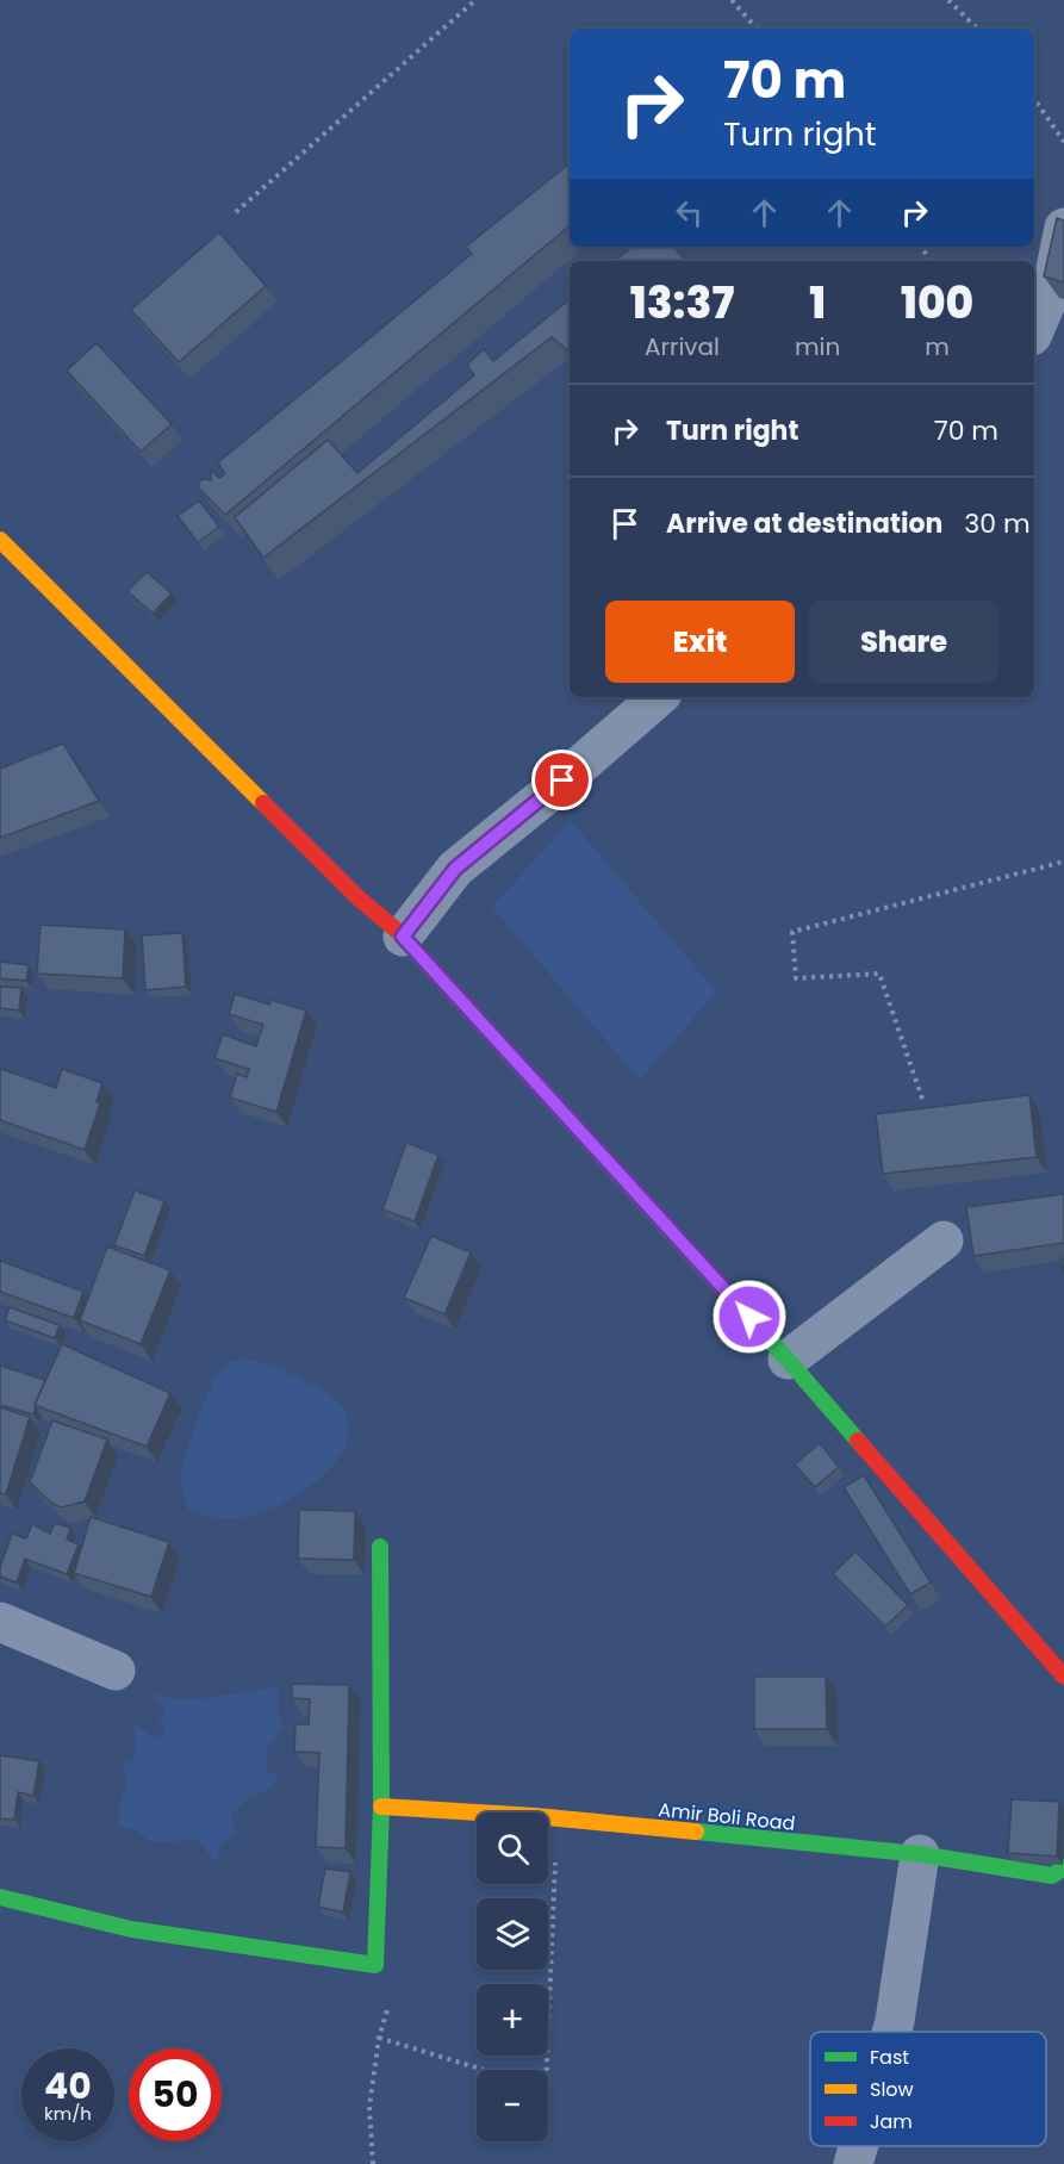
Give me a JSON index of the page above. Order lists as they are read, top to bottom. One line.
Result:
{"streets":{"main road":["Amir Boli Road"]},"legend":["Fast","Slow","Jam"],"page":{"turn":["70 m","Turn right"],"eta":["13:37","Arrival","1","min","100","m"],"list":[{"name":"Turn right","value":"70 m"},{"name":"Arrive at destination","value":"30 m"}],"buttons":["Exit","Share"],"map_buttons":["+","−"],"speed":"40 km/h","limit":"50"}}
